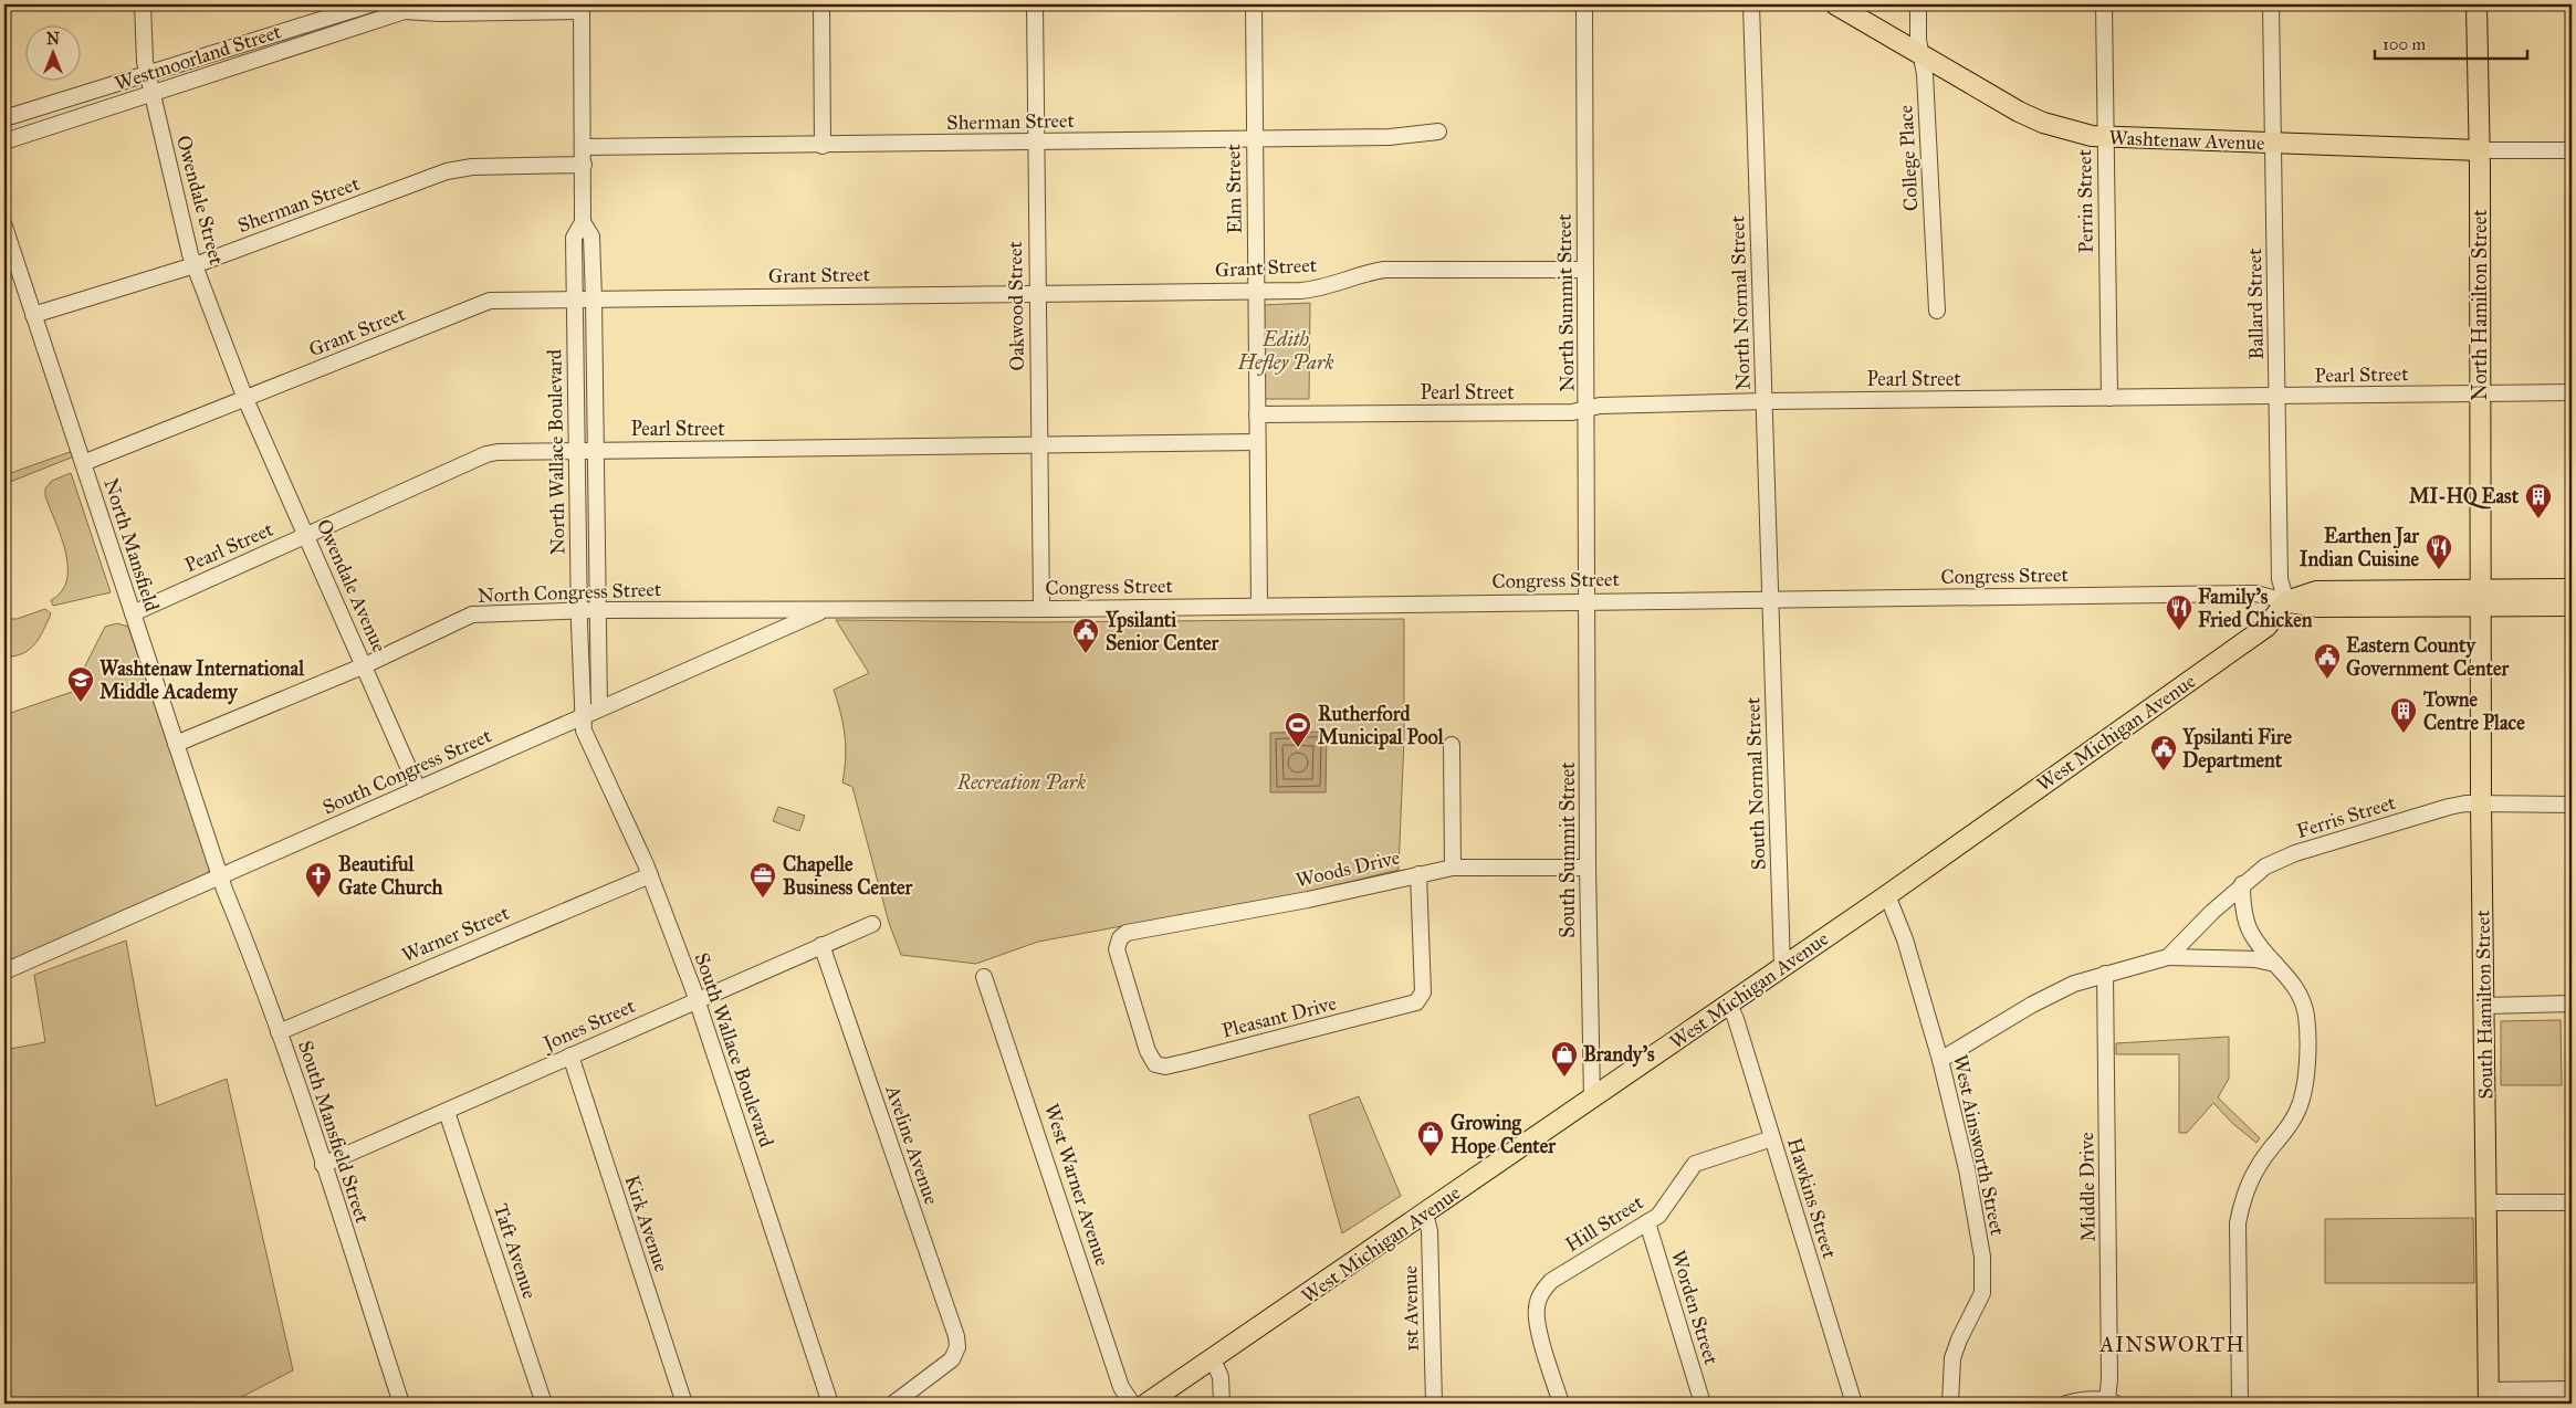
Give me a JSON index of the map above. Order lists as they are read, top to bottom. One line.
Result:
{"streets":{"main road":["Washtenaw Avenue","North Hamilton Street","West Michigan Avenue","South Hamilton Street"],"street":["Westmoorland Street","Sherman Street","College Place","Elm Street","Owendale Street","Perrin Street","Grant Street","North Summit Street","North Normal Street","Ballard Street","Oakwood Street","Pearl Street","North Wallace Boulevard","North Mansfield","Congress Street","Owendale Avenue","North Congress Street","South Congress Street","South Normal Street","Ferris Street","South Summit Street","Woods Drive","Warner Street","Pleasant Drive","Jones Street","South Wallace Boulevard","South Mansfield Street","Aveline Avenue","West Ainsworth Street","West Warner Avenue","Middle Drive","Hawkins Street","Kirk Avenue","Hill Street","Taft Avenue","Worden Street","1st Avenue"]},"crossings":[["Westmoorland Street","Owendale Street"],["Westmoorland Street","North Wallace Boulevard"],["Sherman Street","Elm Street"],["Sherman Street","Owendale Street"],["Sherman Street","Oakwood Street"],["Sherman Street","North Wallace Boulevard"],["Sherman Street","North Mansfield"],["Washtenaw Avenue","College Place"],["Washtenaw Avenue","Perrin Street"],["Washtenaw Avenue","Ballard Street"],["Washtenaw Avenue","North Hamilton Street"],["Elm Street","Grant Street"],["Elm Street","Pearl Street"],["Elm Street","Congress Street"],["Owendale Street","Grant Street"],["Owendale Street","Owendale Avenue"],["Perrin Street","Pearl Street"],["Grant Street","North Summit Street"],["Grant Street","Oakwood Street"],["Grant Street","North Wallace Boulevard"],["Grant Street","North Mansfield"],["Grant Street","Owendale Avenue"],["North Summit Street","Pearl Street"],["North Summit Street","Congress Street"],["North Summit Street","South Summit Street"],["North Normal Street","Pearl Street"],["North Normal Street","Congress Street"],["North Normal Street","South Normal Street"],["Ballard Street","Pearl Street"],["Ballard Street","Congress Street"],["Ballard Street","West Michigan Avenue"],["North Hamilton Street","Pearl Street"],["North Hamilton Street","South Hamilton Street"],["Oakwood Street","Pearl Street"],["Oakwood Street","Congress Street"],["Pearl Street","North Wallace Boulevard"],["Pearl Street","North Mansfield"],["Pearl Street","Owendale Avenue"],["North Wallace Boulevard","North Congress Street"],["North Wallace Boulevard","South Congress Street"],["North Wallace Boulevard","South Wallace Boulevard"],["North Mansfield","North Congress Street"],["North Mansfield","South Congress Street"],["North Mansfield","South Mansfield Street"],["Congress Street","North Congress Street"],["Congress Street","West Michigan Avenue"],["Congress Street","South Congress Street"],["Congress Street","South Normal Street"],["Congress Street","South Summit Street"],["Owendale Avenue","North Congress Street"],["Owendale Avenue","South Congress Street"],["North Congress Street","South Congress Street"],["West Michigan Avenue","South Normal Street"],["West Michigan Avenue","South Summit Street"],["West Michigan Avenue","West Ainsworth Street"],["West Michigan Avenue","Hawkins Street"],["West Michigan Avenue","1st Avenue"],["South Congress Street","South Wallace Boulevard"],["South Congress Street","South Mansfield Street"],["Ferris Street","South Hamilton Street"],["Ferris Street","West Ainsworth Street"],["Ferris Street","Middle Drive"],["South Summit Street","Woods Drive"],["Woods Drive","Pleasant Drive"],["Warner Street","South Wallace Boulevard"],["Warner Street","South Mansfield Street"],["Jones Street","South Wallace Boulevard"],["Jones Street","South Mansfield Street"],["Jones Street","Aveline Avenue"],["Jones Street","Kirk Avenue"],["Jones Street","Taft Avenue"],["Hawkins Street","Hill Street"],["Hill Street","Worden Street"]],"districts":["AINSWORTH"],"parks":["Edith Hefley Park","Recreation Park"],"places":{"building":["MI-HQ East","Towne Centre Place"],"restaurant":["Earthen Jar Indian Cuisine","Family's Fried Chicken"],"public building":["Ypsilanti Senior Center","Eastern County Government Center","Ypsilanti Fire Department"],"school or university":["Washtenaw International Middle Academy"],"sports":["Rutherford Municipal Pool"],"church":["Beautiful Gate Church"],"office":["Chapelle Business Center"],"shop":["Brandy's","Growing Hope Center"]},"scale_bar":"100 m","north":"top"}
